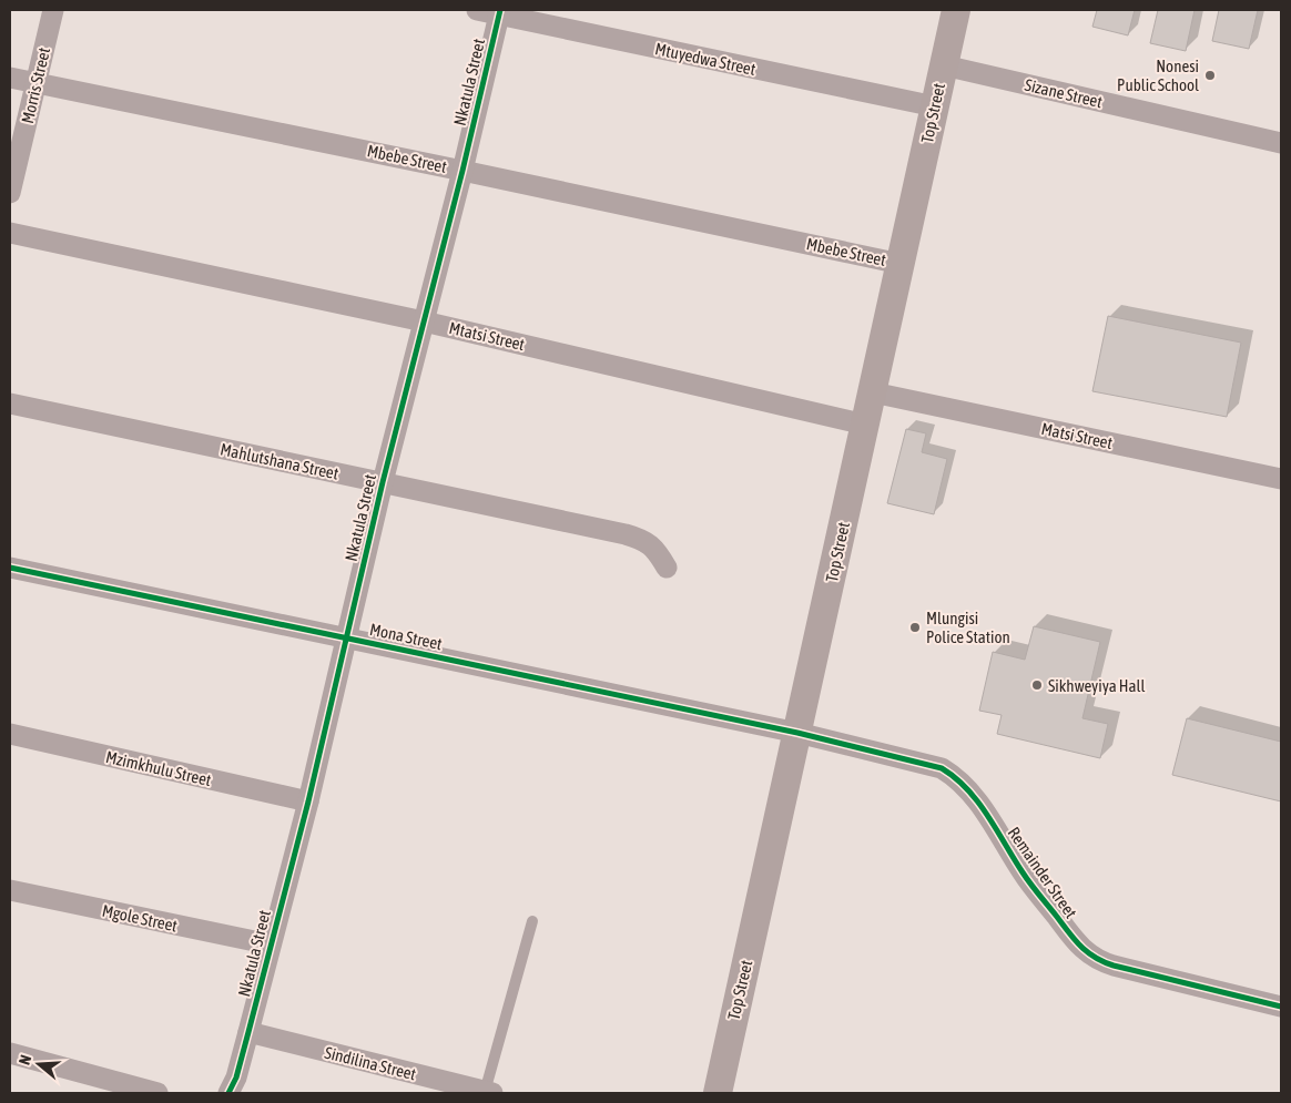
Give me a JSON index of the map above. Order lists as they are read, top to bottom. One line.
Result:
{"streets":{"street":["Mtuyedwa Street","Nkatula Street","Morris Street","Sizane Street","Top Street","Mbebe Street","Mtatsi Street","Matsi Street","Mahlutshana Street","Mona Street","Mzimkhulu Street","Remainder Street","Mgole Street","Sindilina Street"]},"crossings":[["Mtuyedwa Street","Nkatula Street"],["Mtuyedwa Street","Top Street"],["Nkatula Street","Mbebe Street"],["Nkatula Street","Mtatsi Street"],["Nkatula Street","Mahlutshana Street"],["Nkatula Street","Mona Street"],["Nkatula Street","Mzimkhulu Street"],["Nkatula Street","Mgole Street"],["Nkatula Street","Sindilina Street"],["Morris Street","Mbebe Street"],["Sizane Street","Top Street"],["Top Street","Mbebe Street"],["Top Street","Mtatsi Street"],["Top Street","Matsi Street"],["Top Street","Mona Street"],["Top Street","Remainder Street"],["Mona Street","Remainder Street"]],"places":["Nonesi Public School","Mlungisi Police Station","Sikhweyiya Hall"],"north":"left"}
